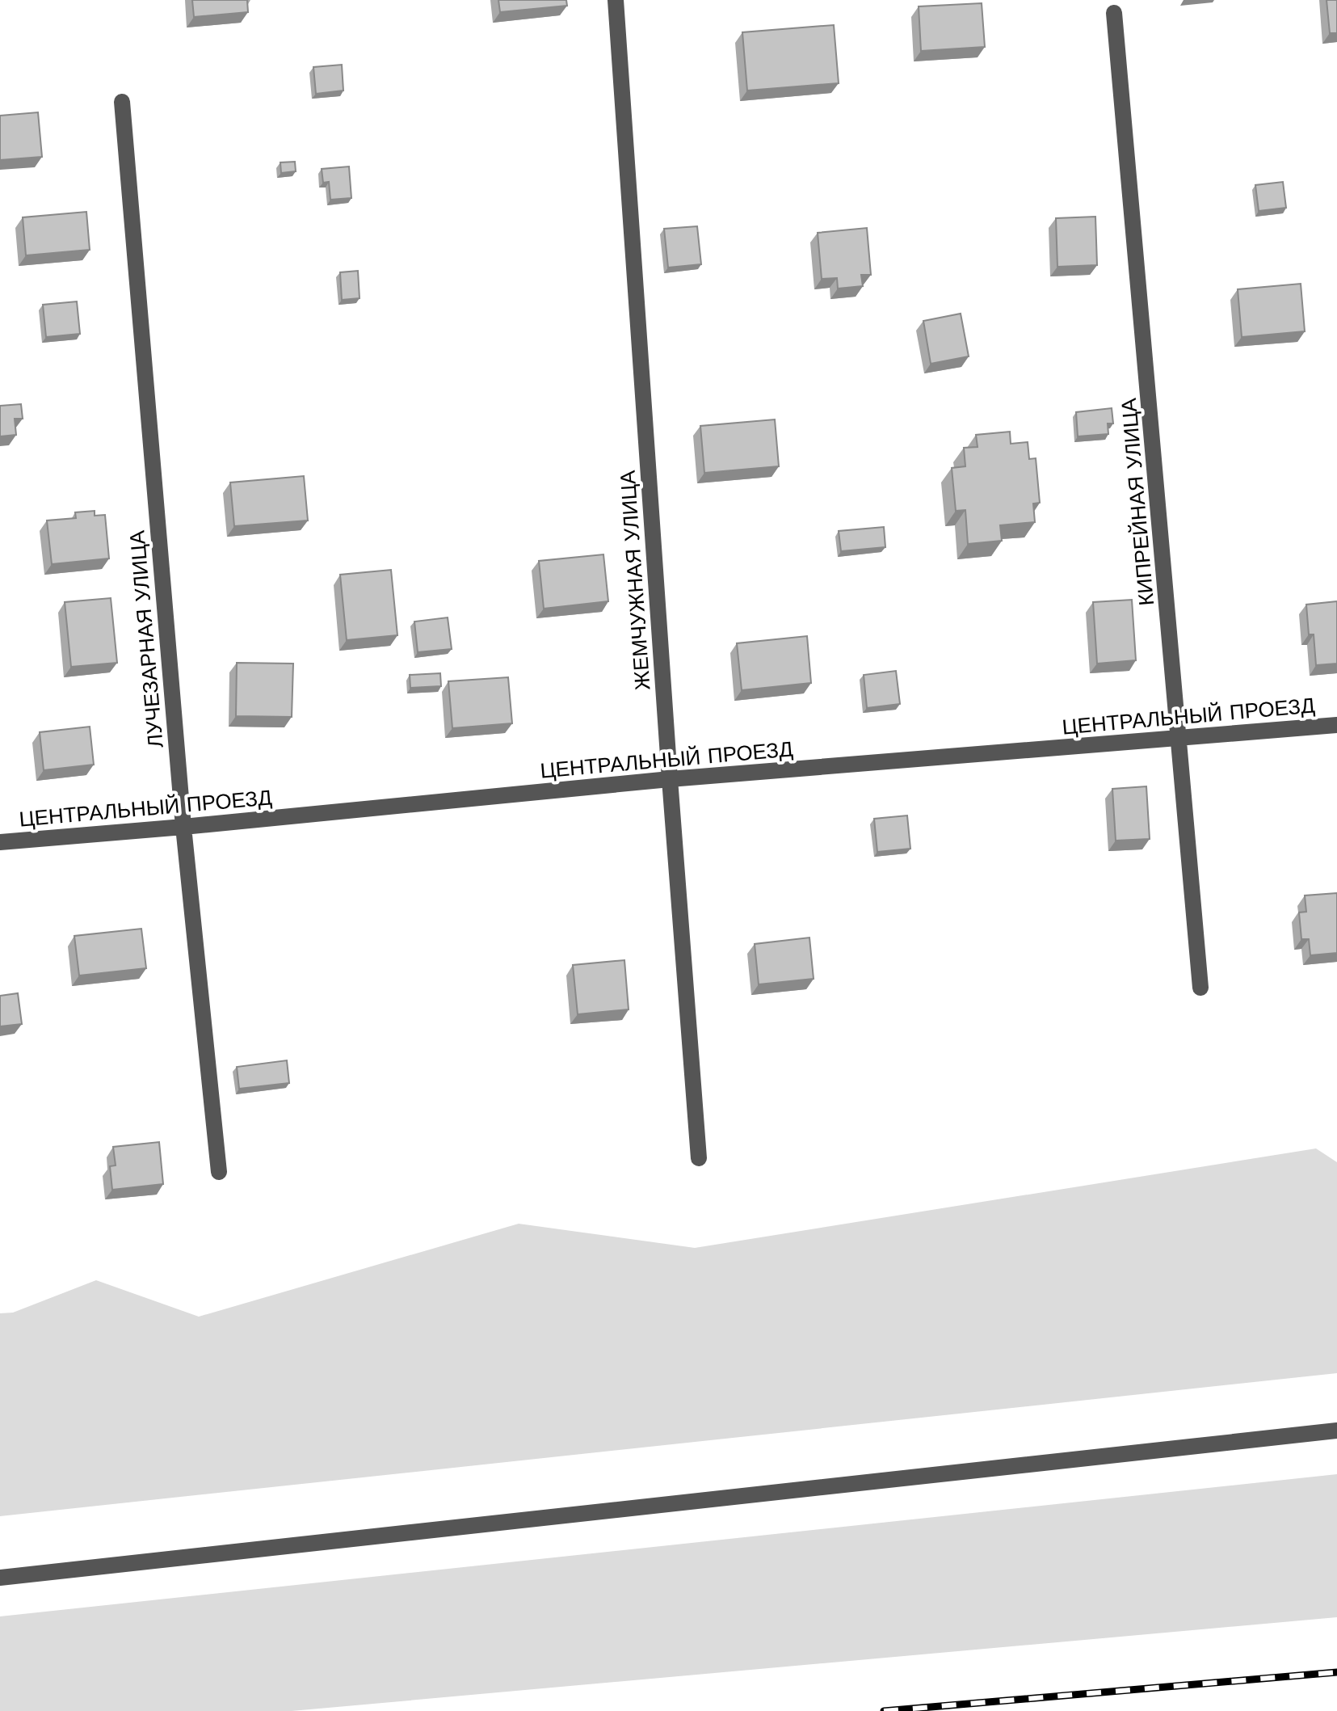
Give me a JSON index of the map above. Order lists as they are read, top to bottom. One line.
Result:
{"streets":{"street":["КИПРЕЙНАЯ УЛИЦА","ЖЕМЧУЖНАЯ УЛИЦА","ЛУЧЕЗАРНАЯ УЛИЦА","ЦЕНТРАЛЬНЫЙ ПРОЕЗД"]},"crossings":[["КИПРЕЙНАЯ УЛИЦА","ЦЕНТРАЛЬНЫЙ ПРОЕЗД"],["ЖЕМЧУЖНАЯ УЛИЦА","ЦЕНТРАЛЬНЫЙ ПРОЕЗД"],["ЛУЧЕЗАРНАЯ УЛИЦА","ЦЕНТРАЛЬНЫЙ ПРОЕЗД"]]}
